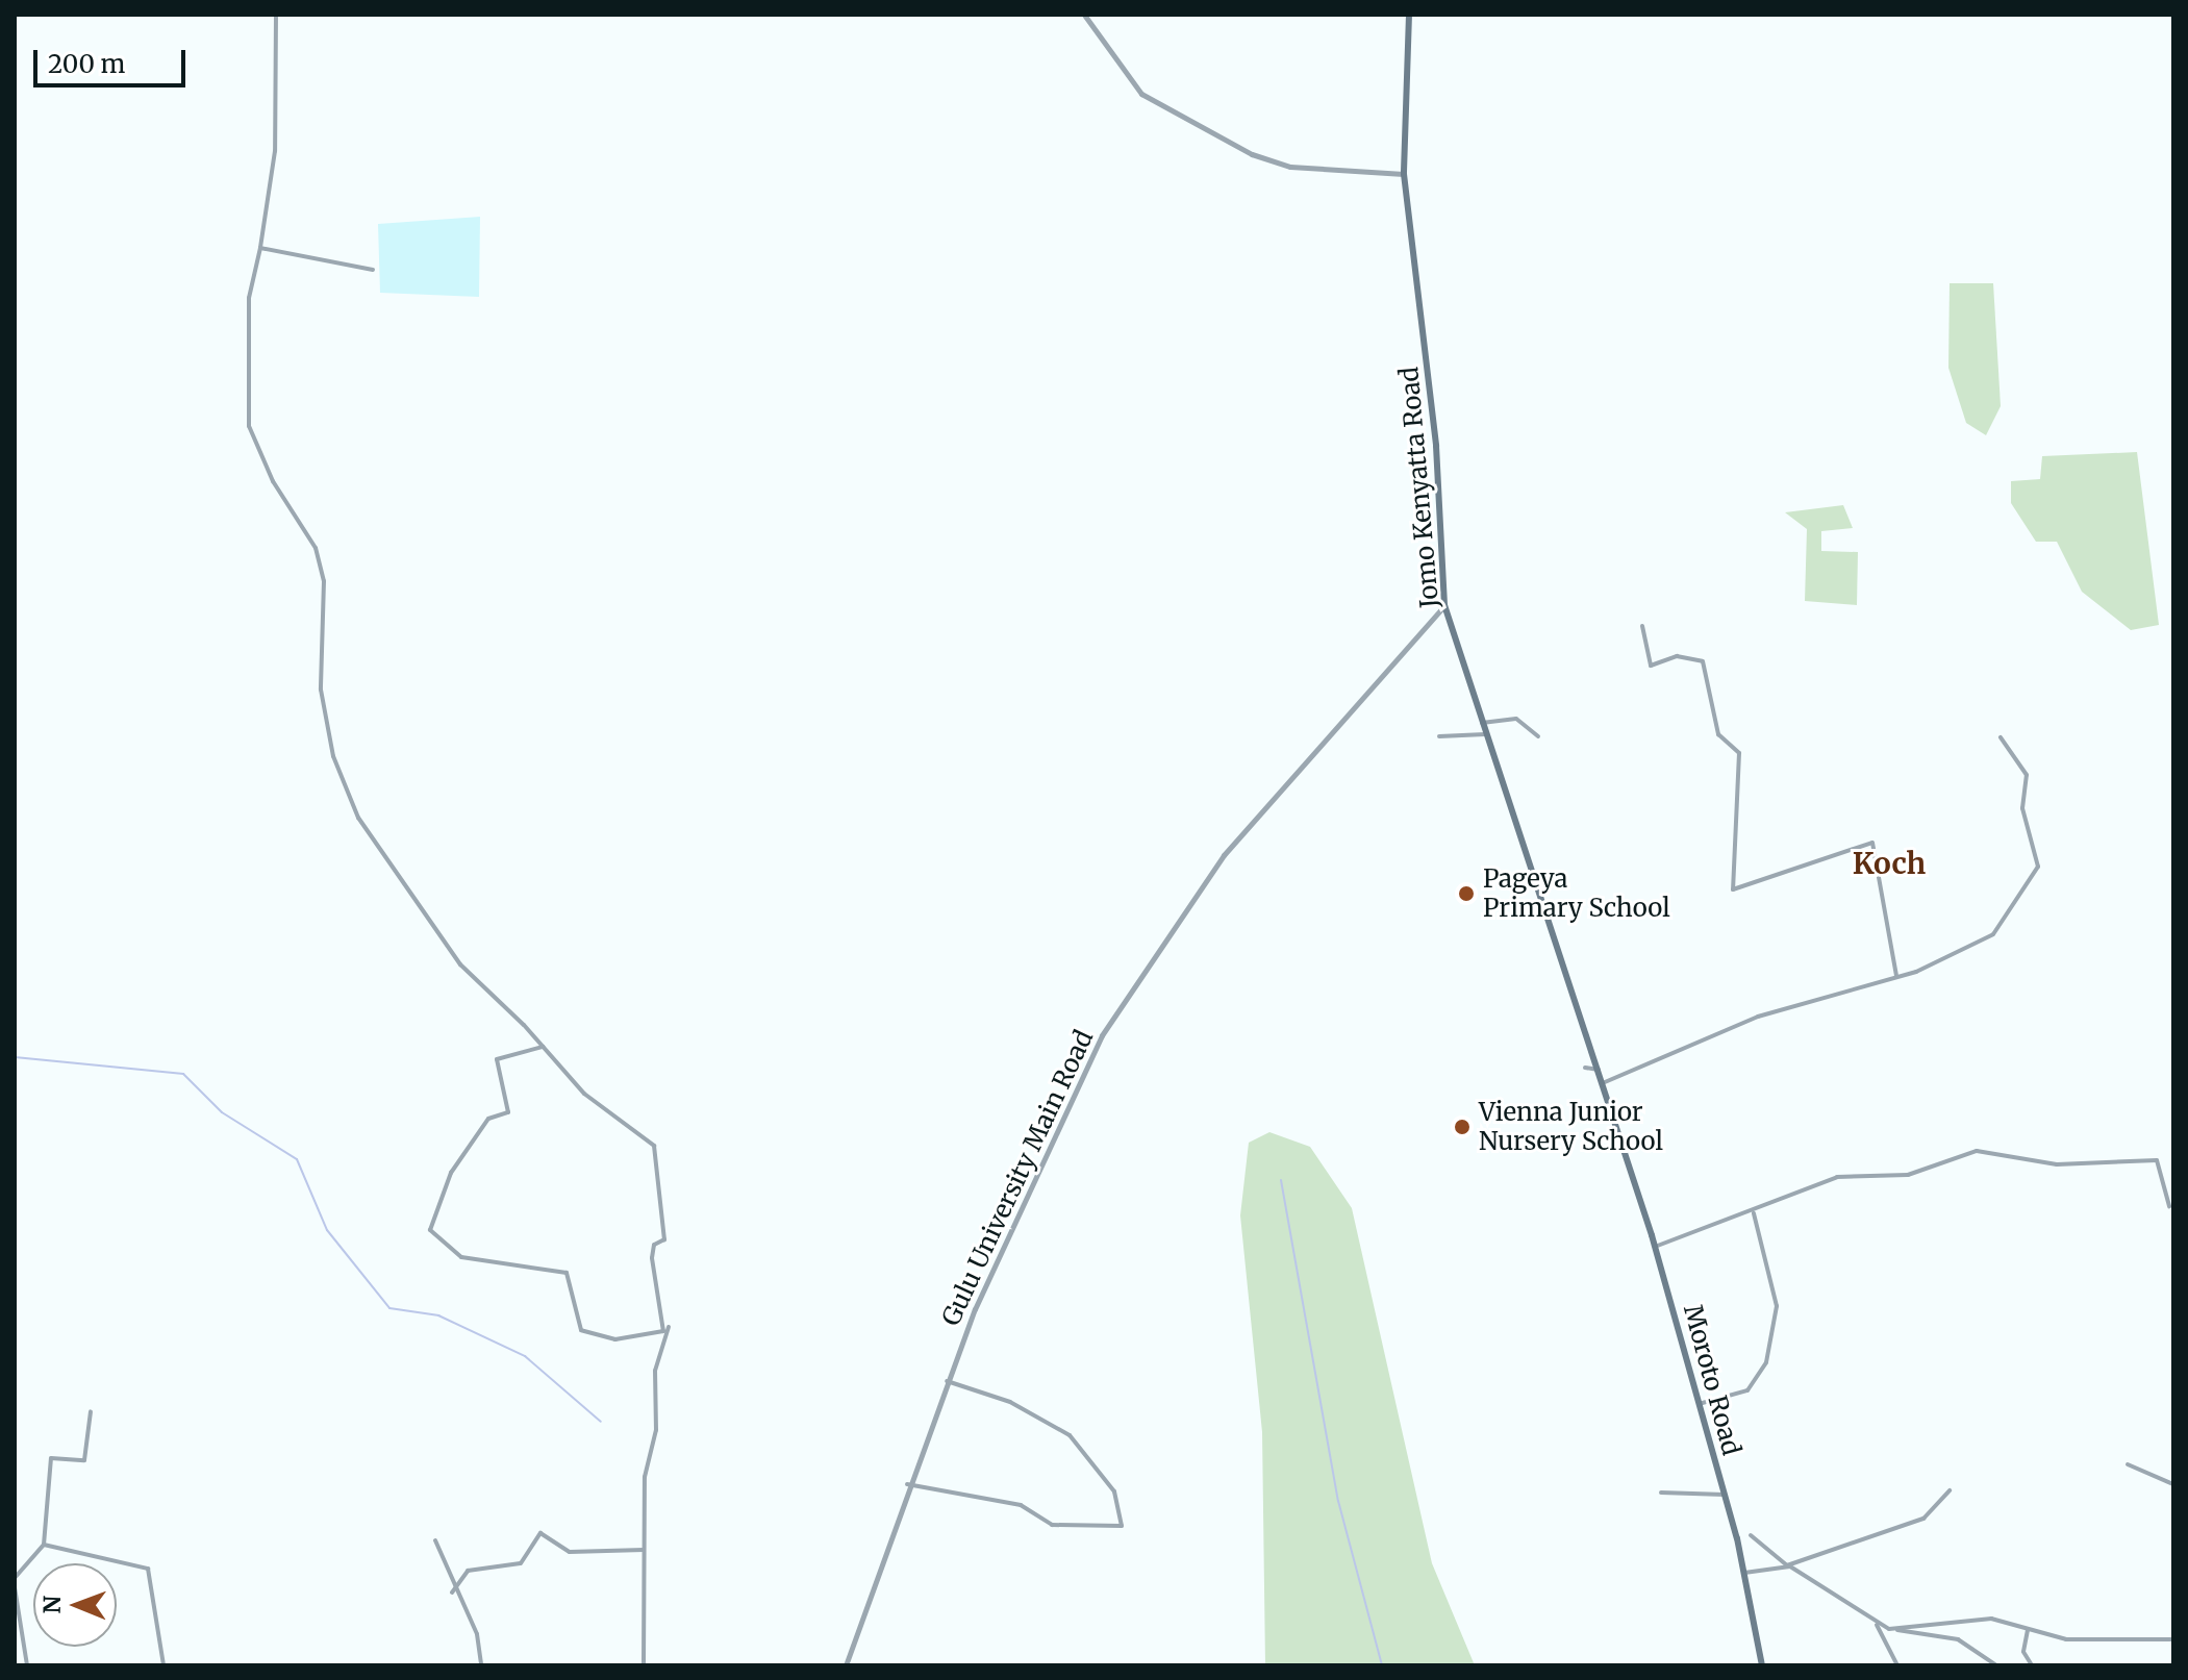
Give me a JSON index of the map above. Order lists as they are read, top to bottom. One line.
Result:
{"streets":{"main road":["Jomo Kenyatta Road","Moroto Road"],"street":["Gulu University Main Road"]},"crossings":[["Jomo Kenyatta Road","Gulu University Main Road"],["Jomo Kenyatta Road","Moroto Road"]],"districts":["Koch"],"places":["Pageya Primary School","Vienna Junior Nursery School"],"scale_bar":"200 m","north":"left"}
